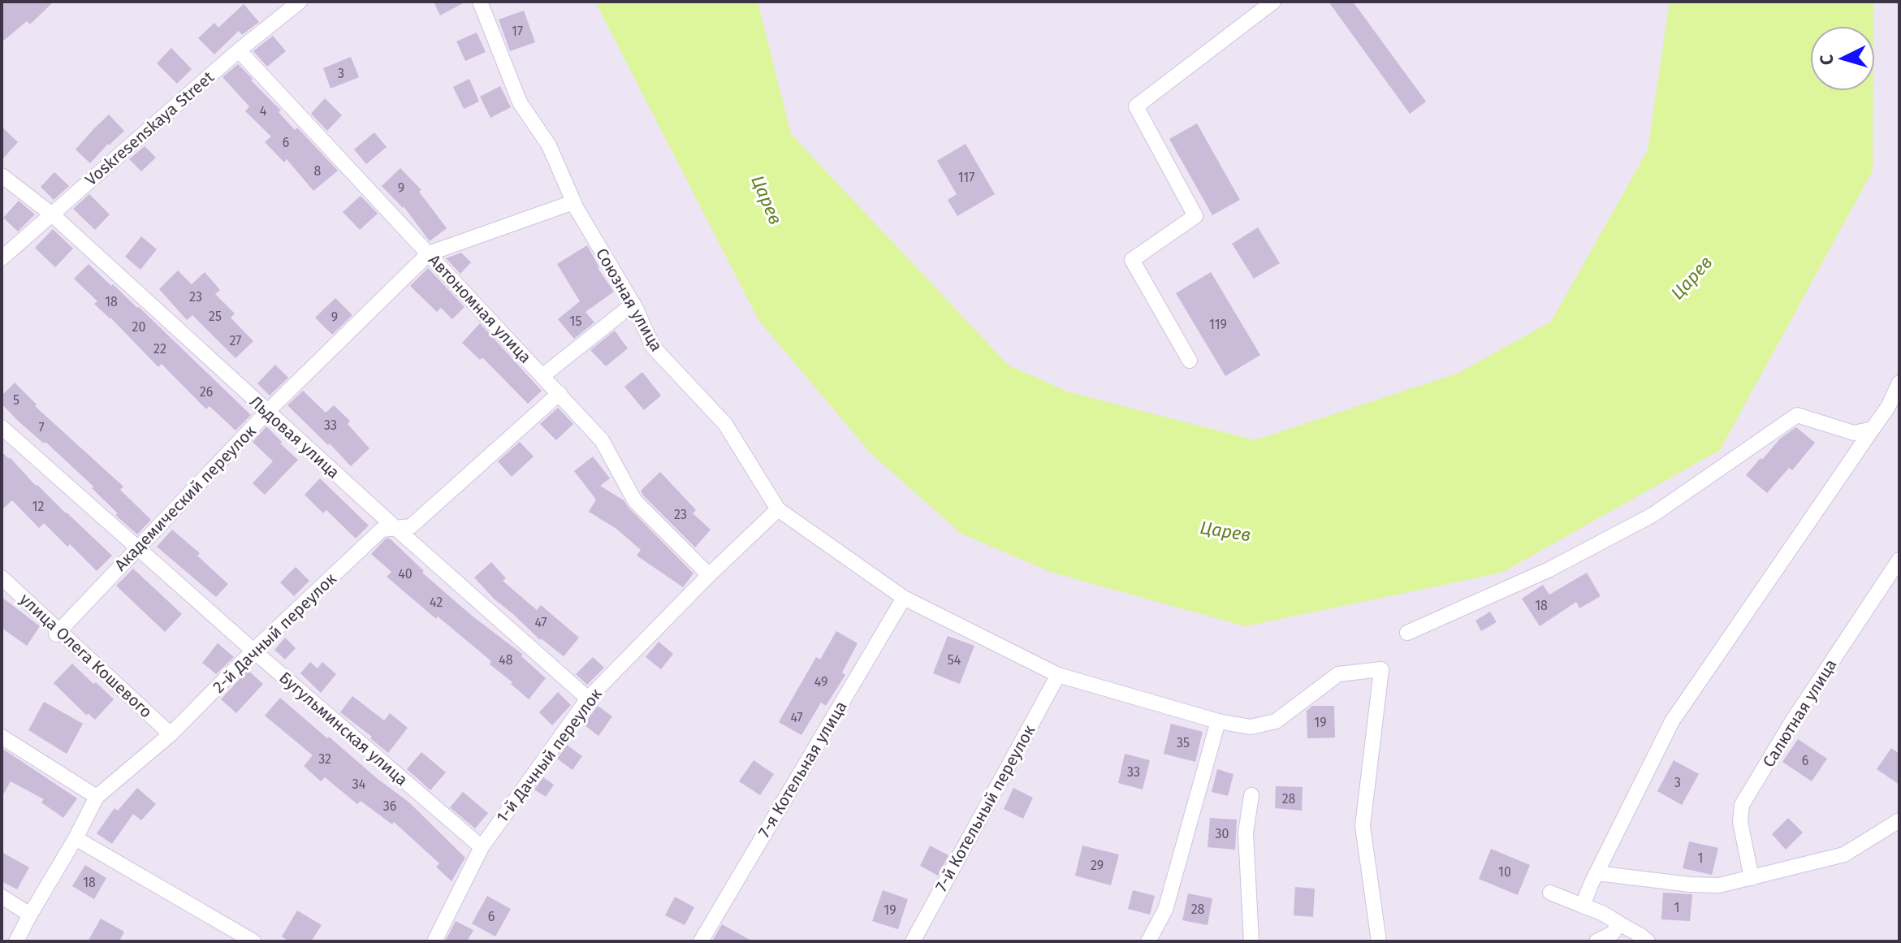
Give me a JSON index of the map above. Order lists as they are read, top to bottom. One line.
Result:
{"streets":{"street":["Voskresenskaya Street","Союзная улица","Автономная улица","Льдовая улица","Академический переулок","2-й Дачный переулок","улица Олега Кошевого","Салютная улица","Бугульминская улица","1-й Дачный переулок","7-я Котельная улица","7-й Котельный переулок"]},"crossings":[["Voskresenskaya Street","Автономная улица"],["Voskresenskaya Street","Льдовая улица"],["Союзная улица","Академический переулок"],["Союзная улица","1-й Дачный переулок"],["Союзная улица","7-я Котельная улица"],["Союзная улица","7-й Котельный переулок"],["Автономная улица","Академический переулок"],["Автономная улица","2-й Дачный переулок"],["Автономная улица","1-й Дачный переулок"],["Льдовая улица","Академический переулок"],["Льдовая улица","2-й Дачный переулок"],["Льдовая улица","1-й Дачный переулок"],["Академический переулок","улица Олега Кошевого"],["Академический переулок","Бугульминская улица"],["2-й Дачный переулок","улица Олега Кошевого"],["2-й Дачный переулок","Бугульминская улица"],["Бугульминская улица","1-й Дачный переулок"]],"water":["Царев"],"house_numbers":["17","3","4","6","8","117","9","23","18","25","9","15","119","20","27","22","26","5","33","7","12","23","40","42","18","47","48","54","49","47","19","35","32","6","33","3","34","28","36","30","1","29","10","18","1","28","19","6"],"north":"left"}
